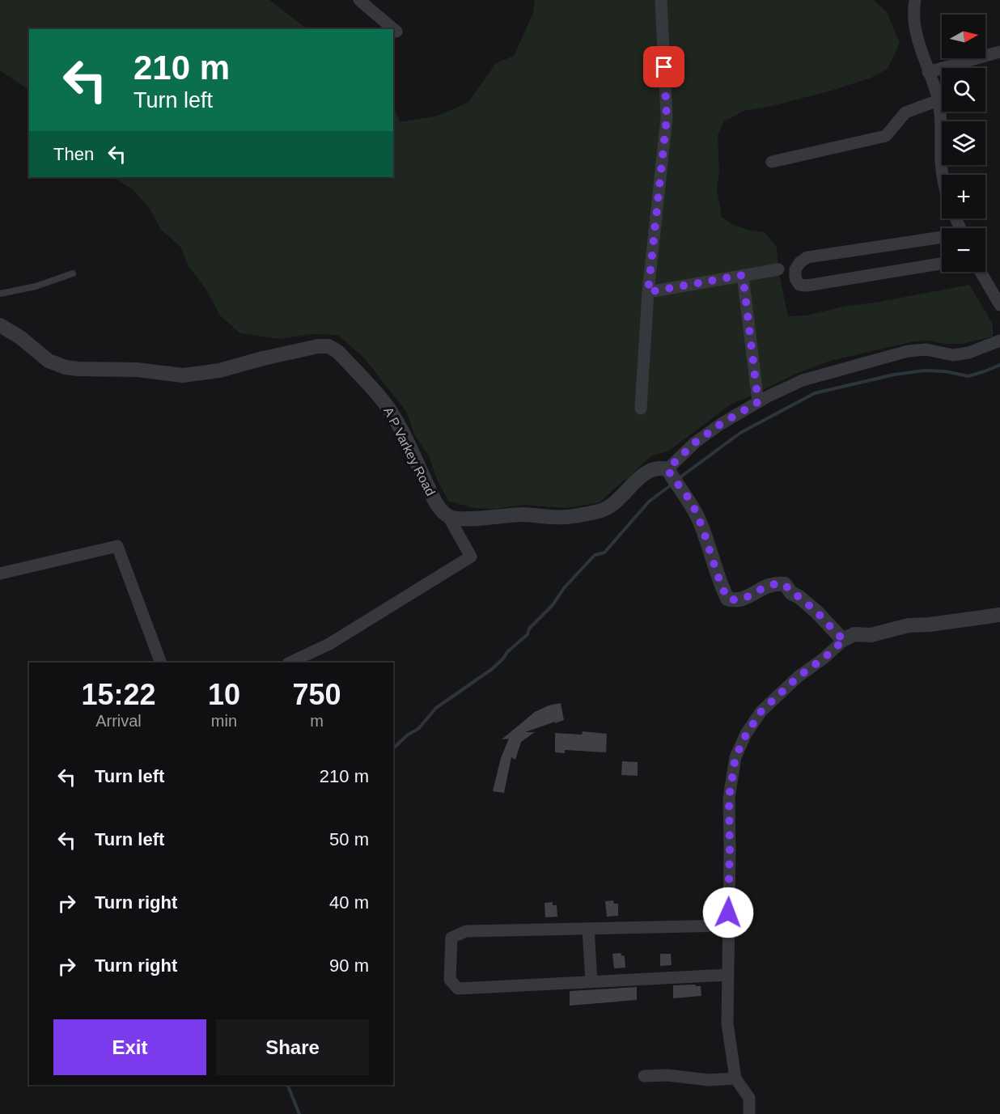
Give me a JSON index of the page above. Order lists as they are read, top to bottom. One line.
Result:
{"streets":{"street":["A P Varkey Road"]},"north":"right","page":{"map_buttons":["+","−"],"turn":["210 m","Turn left"],"then":"Then","eta":["15:22","Arrival","10","min","750","m"],"list":[{"name":"Turn left","value":"210 m"},{"name":"Turn left","value":"50 m"},{"name":"Turn right","value":"40 m"},{"name":"Turn right","value":"90 m"}],"buttons":["Exit","Share"]}}
